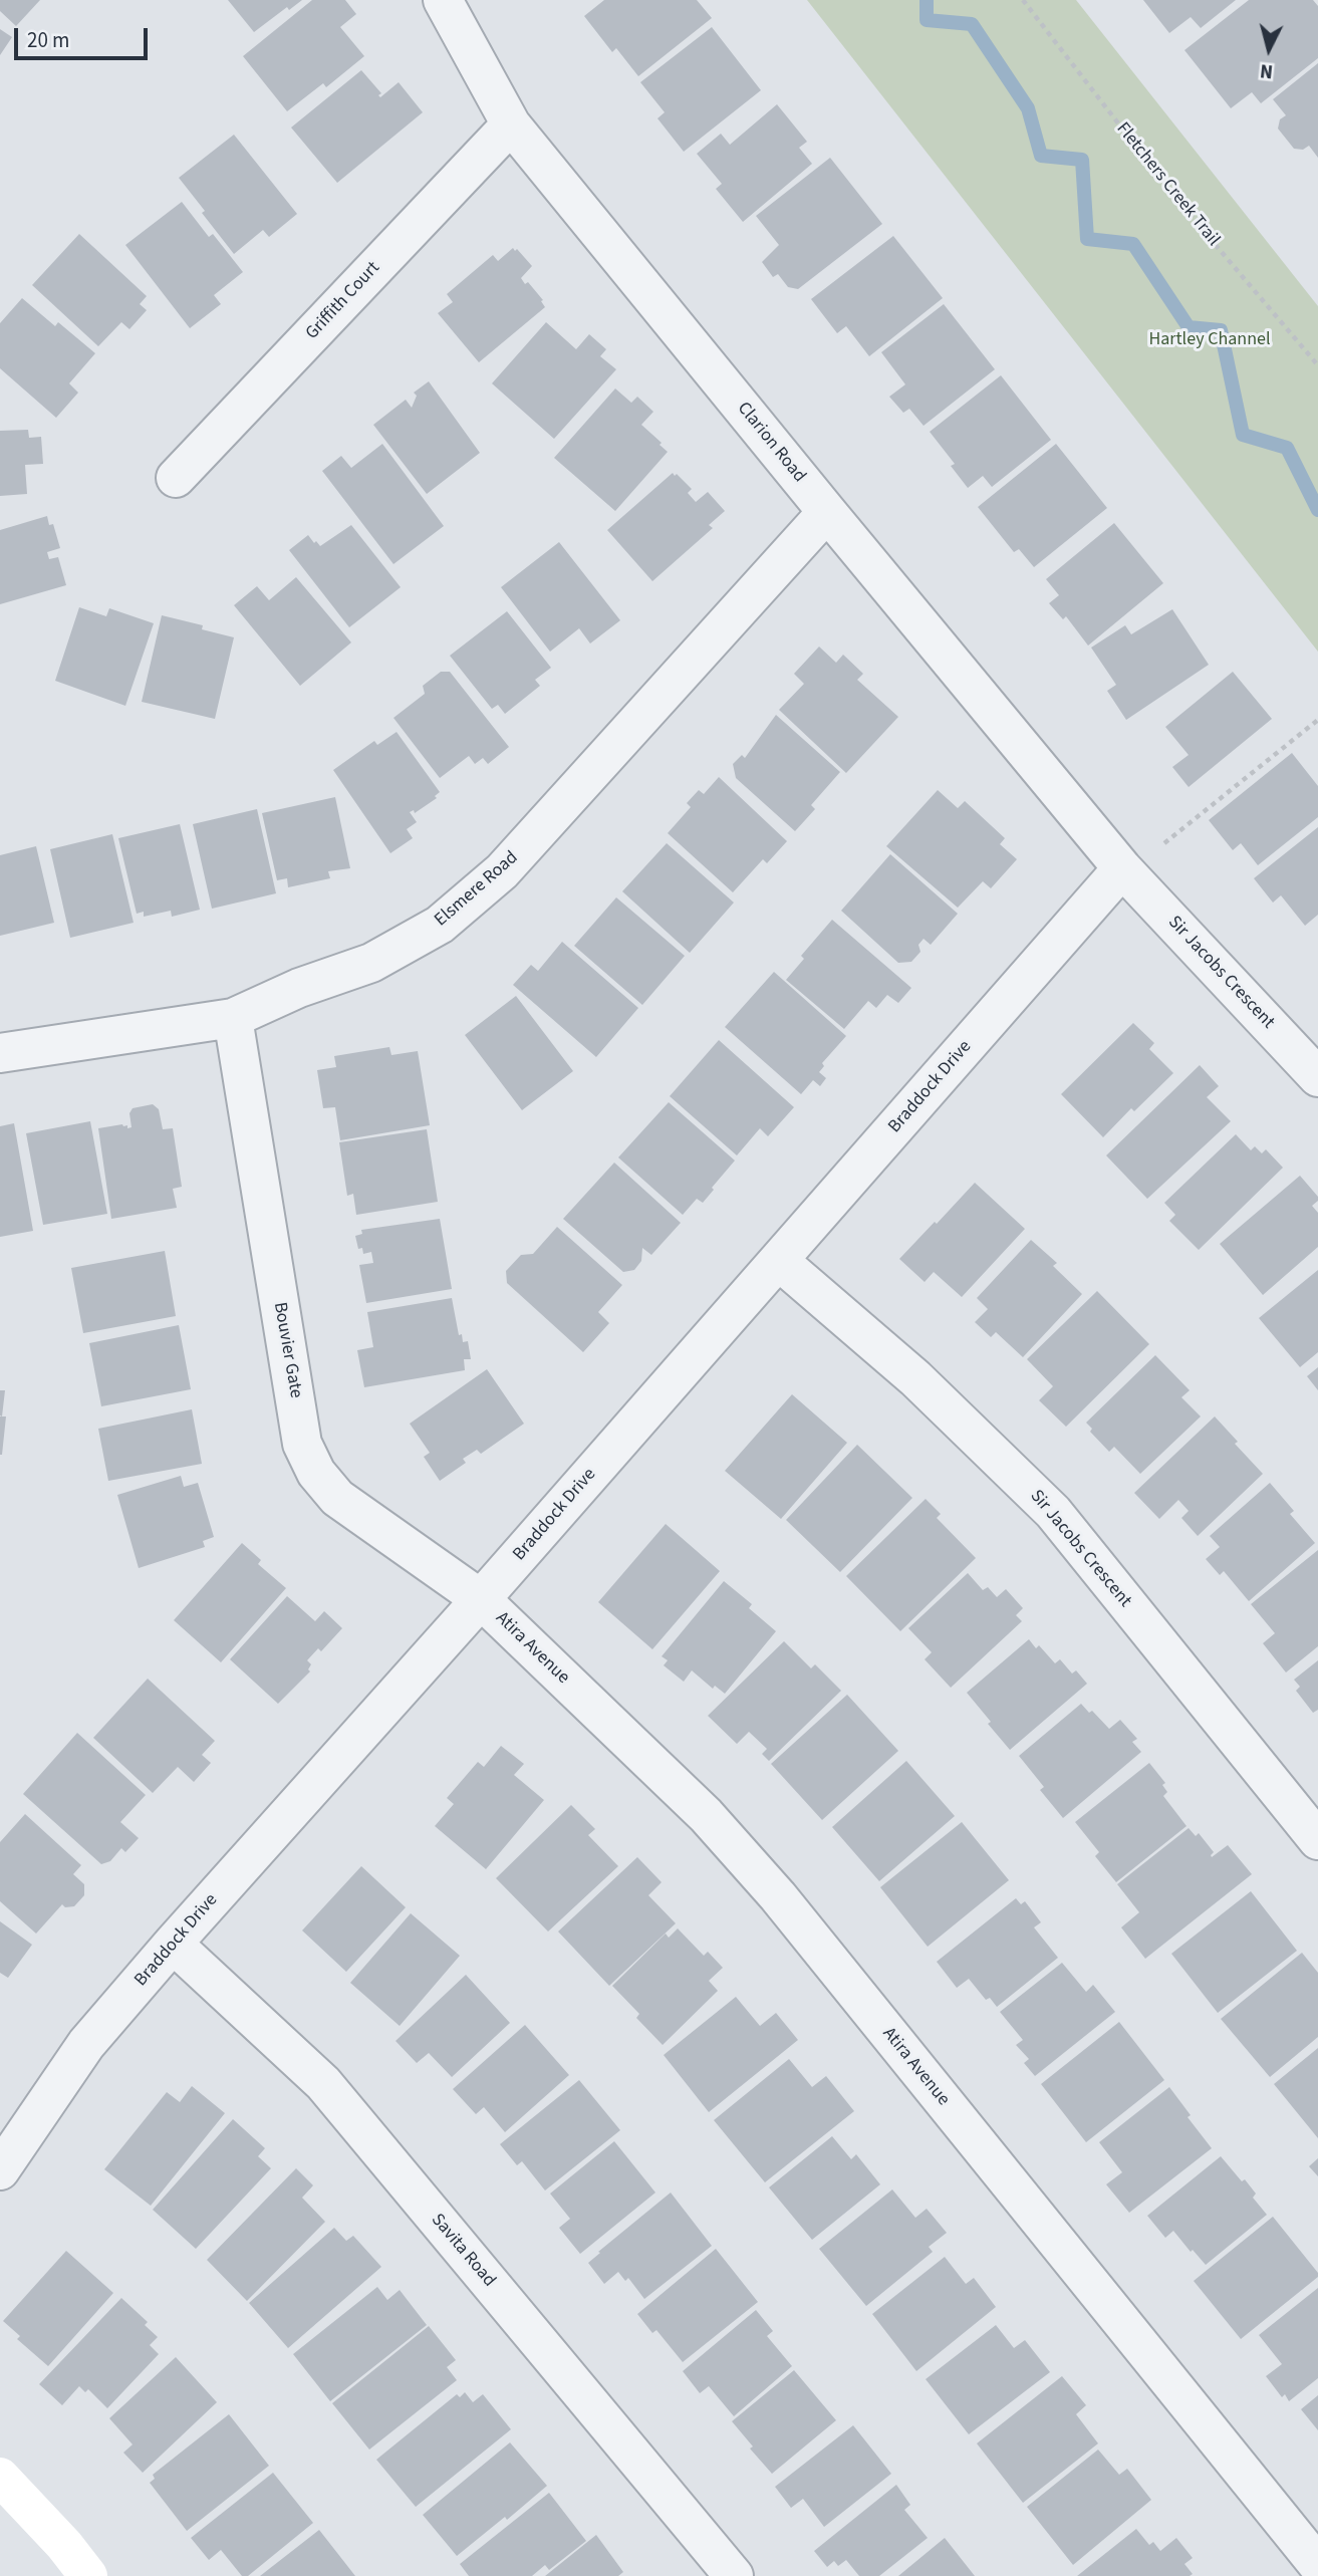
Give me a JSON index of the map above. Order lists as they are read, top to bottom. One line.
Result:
{"streets":{"street":["Griffith Court","Clarion Road","Elsmere Road","Sir Jacobs Crescent","Braddock Drive","Bouvier Gate","Atira Avenue","Savita Road"],"path":["Fletchers Creek Trail"]},"crossings":[["Griffith Court","Clarion Road"],["Clarion Road","Elsmere Road"],["Clarion Road","Sir Jacobs Crescent"],["Clarion Road","Braddock Drive"],["Elsmere Road","Bouvier Gate"],["Sir Jacobs Crescent","Braddock Drive"],["Braddock Drive","Bouvier Gate"],["Braddock Drive","Atira Avenue"],["Braddock Drive","Savita Road"],["Bouvier Gate","Atira Avenue"]],"parks":["Hartley Channel"],"scale_bar":"20 m","north":"bottom"}
